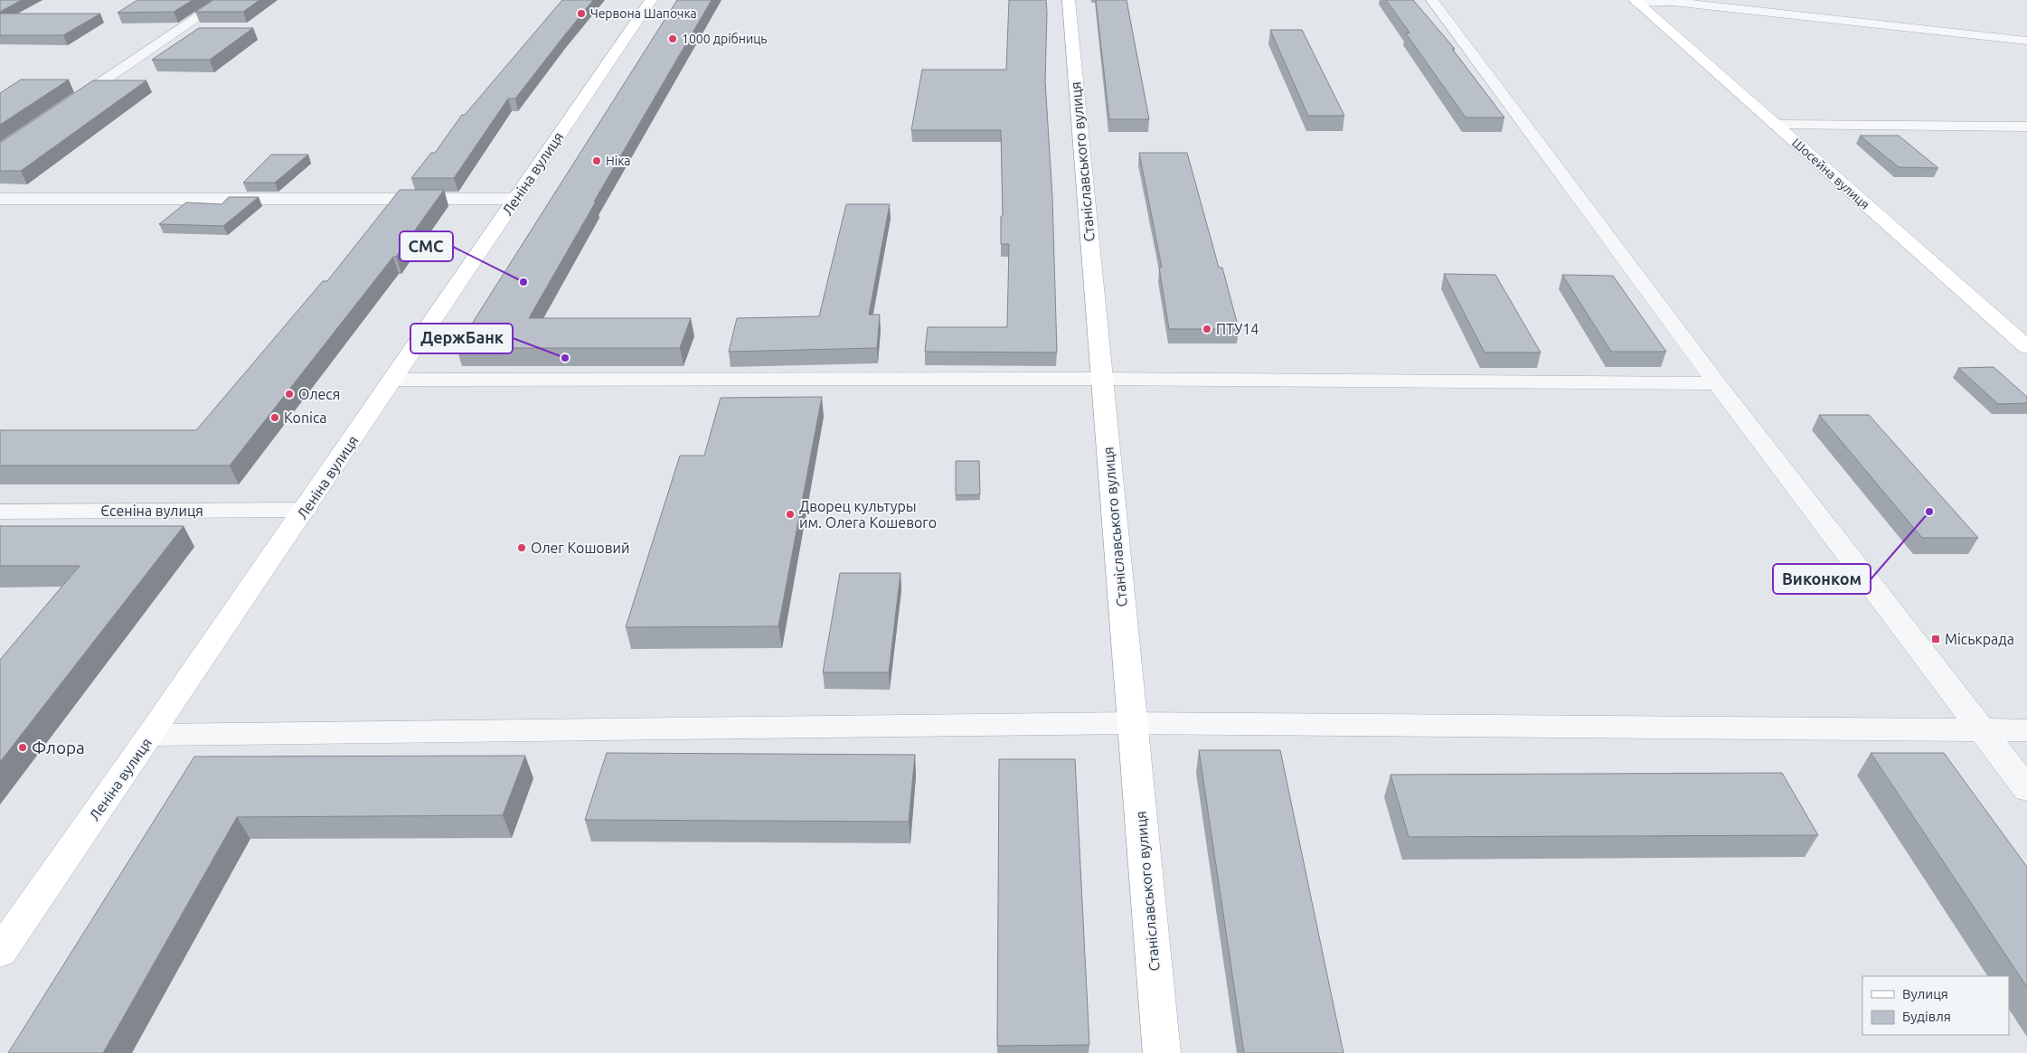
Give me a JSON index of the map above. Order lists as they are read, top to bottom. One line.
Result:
{"streets":{"street":["Станіславського вулиця","Леніна вулиця","Шосейна вулиця","Єсеніна вулиця"]},"crossings":[["Леніна вулиця","Єсеніна вулиця"]],"places":{"other":["Червона Шапочка","1000 дрібниць","Ніка","СМС","ПТУ14","ДержБанк","Олеся","Konica","Виконком","Дворец культуры им. Олега Кошевого","Олег Кошовий","Флора"],"transit":["Міськрада"]},"legend":["Вулиця","Будівля"]}
